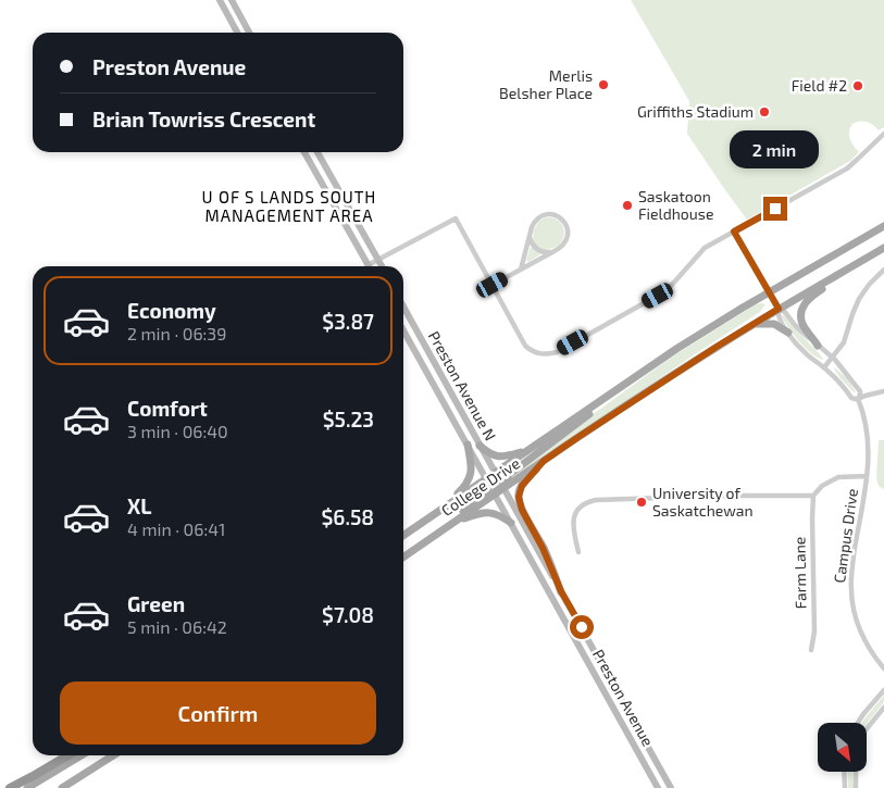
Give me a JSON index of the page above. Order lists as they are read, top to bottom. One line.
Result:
{"streets":{"main road":["Preston Avenue N","College Drive","Preston Avenue"],"street":["Campus Drive","Farm Lane"]},"crossings":[["Preston Avenue N","College Drive"],["Preston Avenue N","Preston Avenue"],["College Drive","Campus Drive"],["College Drive","Preston Avenue"]],"districts":["U OF S LANDS SOUTH MANAGEMENT AREA"],"places":["Merlis Belsher Place","Field #2","Griffiths Stadium","Saskatoon Fieldhouse","University of Saskatchewan"],"north":"bottom right","page":{"banner":["Preston Avenue","Brian Towriss Crescent"],"bubble":"2 min","list":[{"name":"Economy","note":"2 min · 06:39","value":"$3.87"},{"name":"Comfort","note":"3 min · 06:40","value":"$5.23"},{"name":"XL","note":"4 min · 06:41","value":"$6.58"},{"name":"Green","note":"5 min · 06:42","value":"$7.08"}],"buttons":"Confirm"}}
